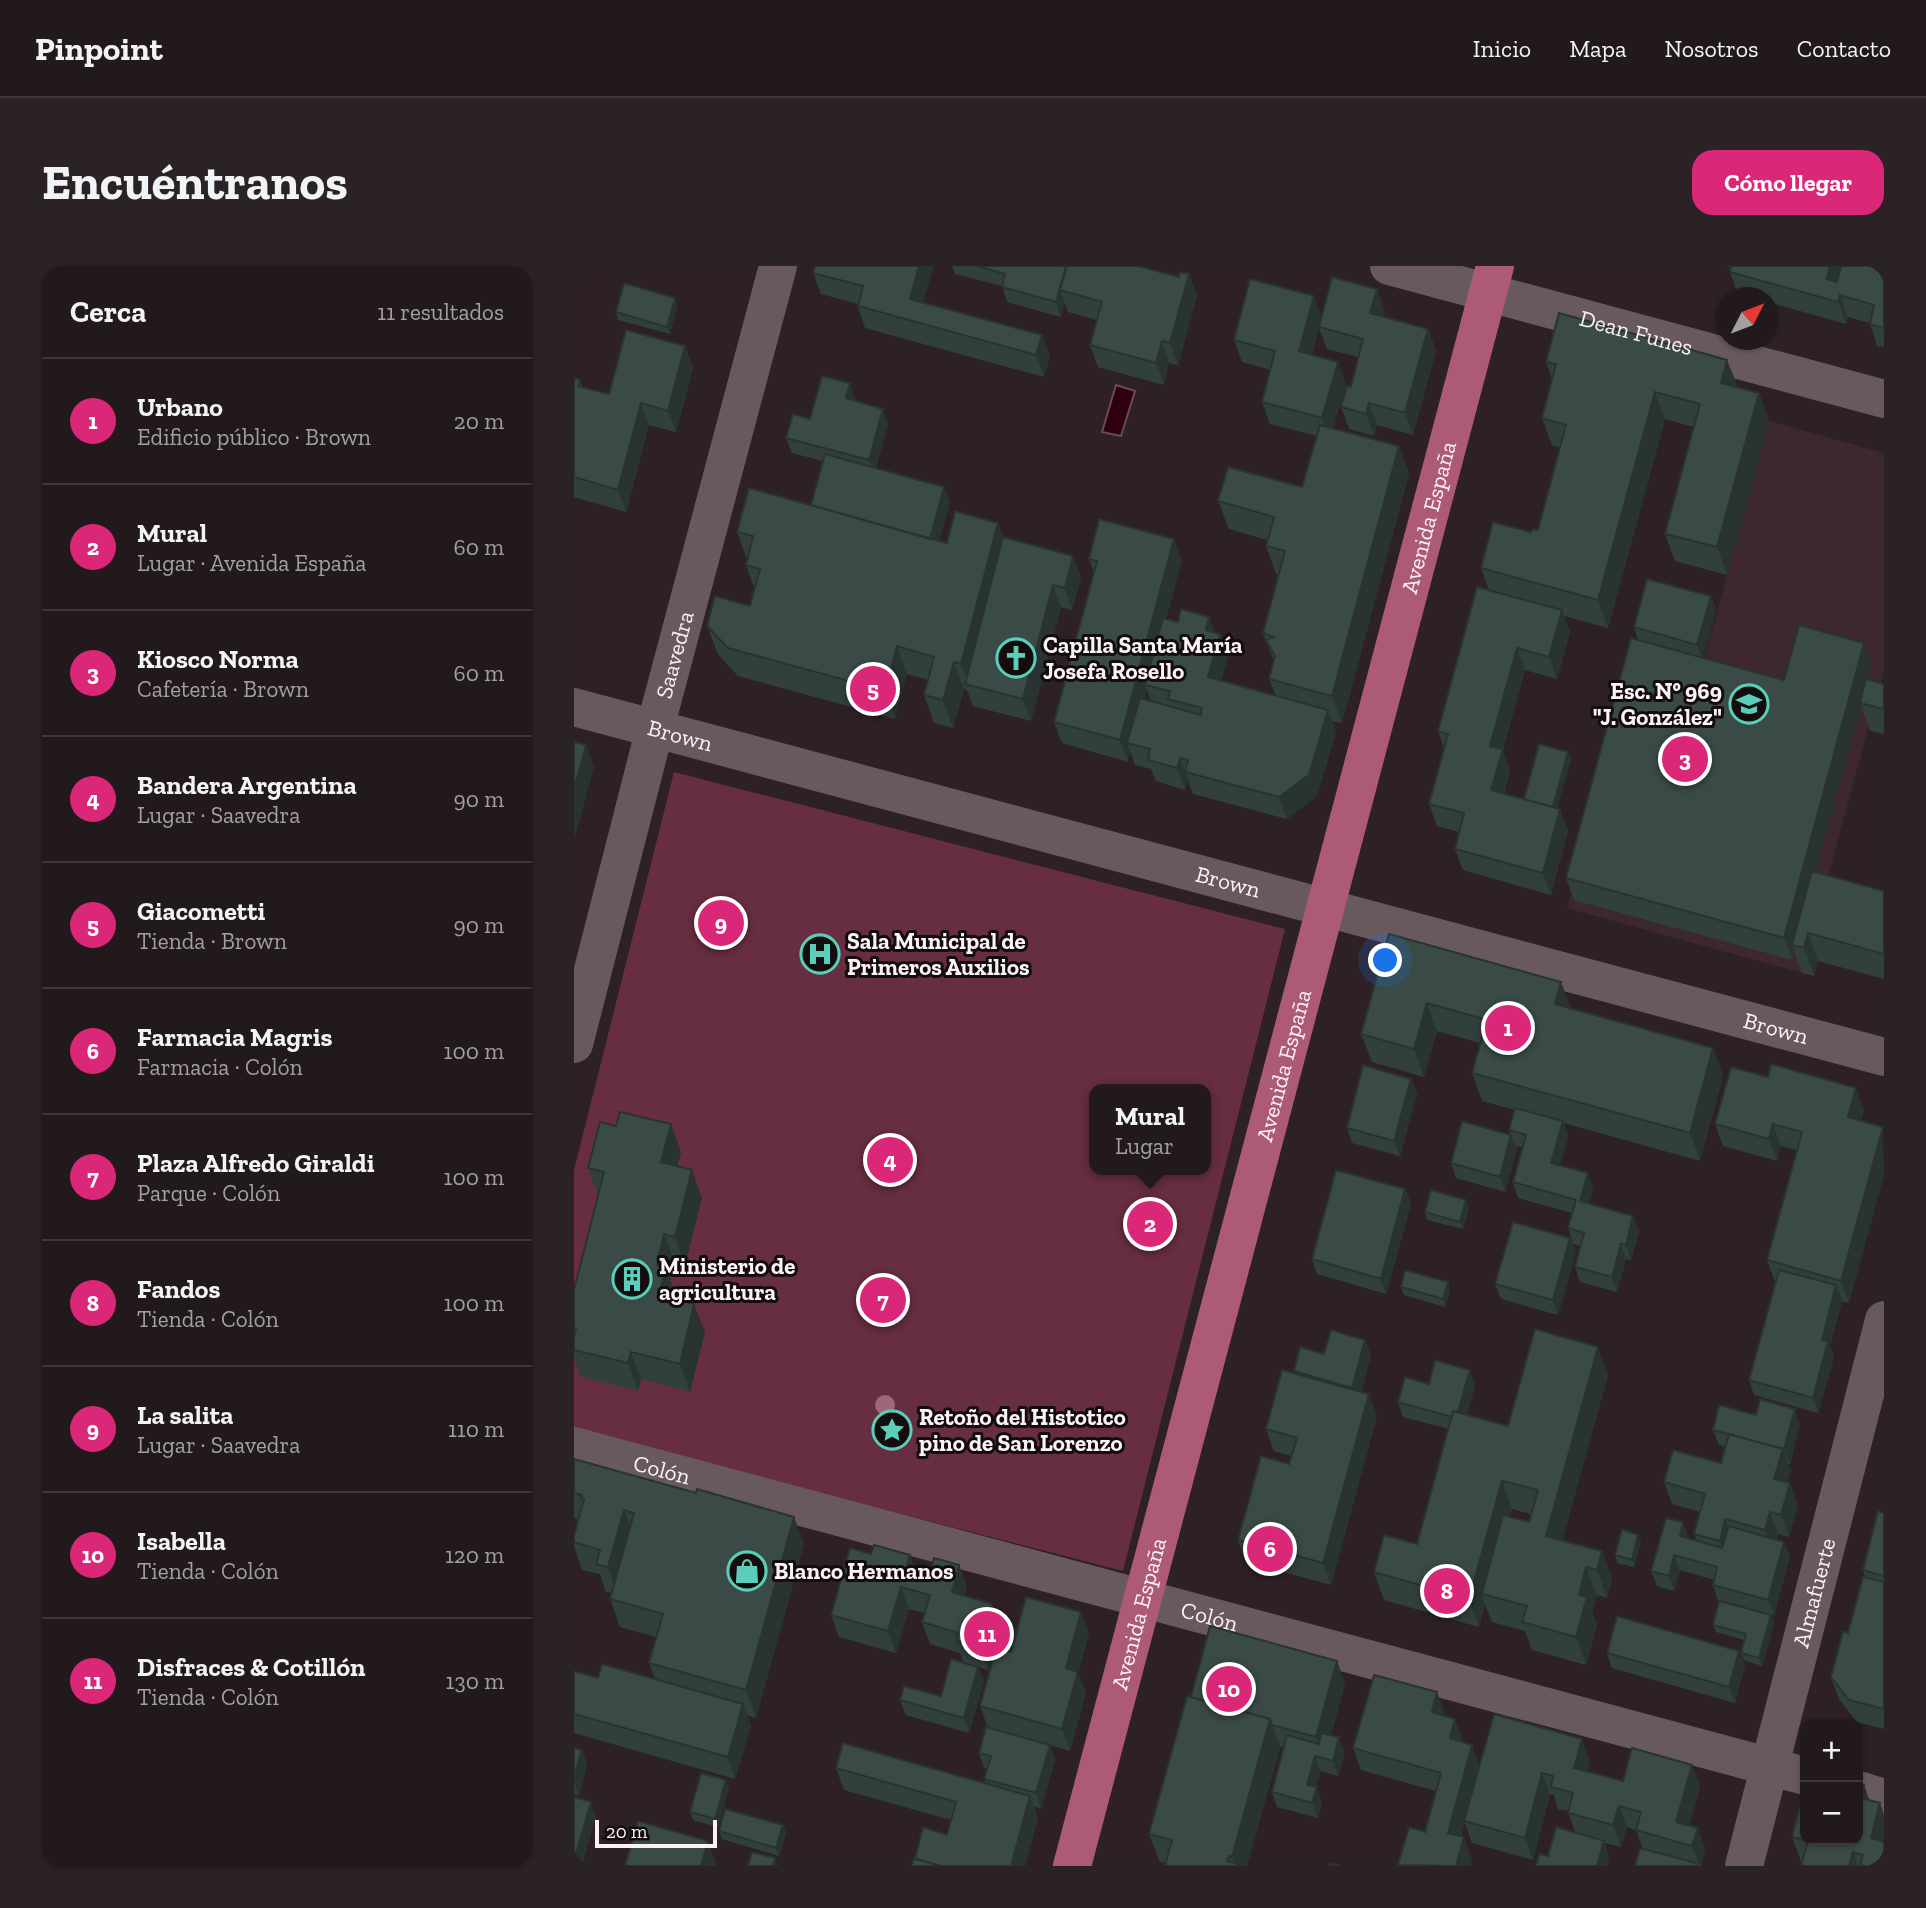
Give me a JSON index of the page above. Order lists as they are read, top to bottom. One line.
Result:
{"streets":{"main road":["Avenida España"],"street":["Dean Funes","Saavedra","Brown","Colón","Almafuerte"]},"crossings":[["Dean Funes","Avenida España"],["Avenida España","Brown"],["Avenida España","Colón"],["Saavedra","Brown"],["Colón","Almafuerte"]],"places":{"church":["Capilla Santa María Josefa Rosello"],"school or university":["Esc. N° 969 \"J. González\""],"hospital":["Sala Municipal de Primeros Auxilios"],"building":["Ministerio de agricultura"],"place":["Retoño del Histotico pino de San Lorenzo"],"shop":["Blanco Hermanos"]},"scale_bar":"20 m","north":"top right","page":{"header":"Pinpoint","nav":["Inicio","Mapa","Nosotros","Contacto"],"buttons":"Cómo llegar","title":"Encuéntranos","heading":["Cerca","11 resultados"],"list":[{"mark":"1","name":"Urbano","note":"Edificio público · Brown","value":"20 m"},{"mark":"2","name":"Mural","note":"Lugar · Avenida España","value":"60 m"},{"mark":"3","name":"Kiosco Norma","note":"Cafetería · Brown","value":"60 m"},{"mark":"4","name":"Bandera Argentina","note":"Lugar · Saavedra","value":"90 m"},{"mark":"5","name":"Giacometti","note":"Tienda · Brown","value":"90 m"},{"mark":"6","name":"Farmacia Magris","note":"Farmacia · Colón","value":"100 m"},{"mark":"7","name":"Plaza Alfredo Giraldi","note":"Parque · Colón","value":"100 m"},{"mark":"8","name":"Fandos","note":"Tienda · Colón","value":"100 m"},{"mark":"9","name":"La salita","note":"Lugar · Saavedra","value":"110 m"},{"mark":"10","name":"Isabella","note":"Tienda · Colón","value":"120 m"},{"mark":"11","name":"Disfraces & Cotillón","note":"Tienda · Colón","value":"130 m"}],"pins":["5","3","9","1","4","2","7","6","8","11","10"],"popup":["Mural","Lugar"],"map_buttons":["+","−"],"scale":"20 m"}}
